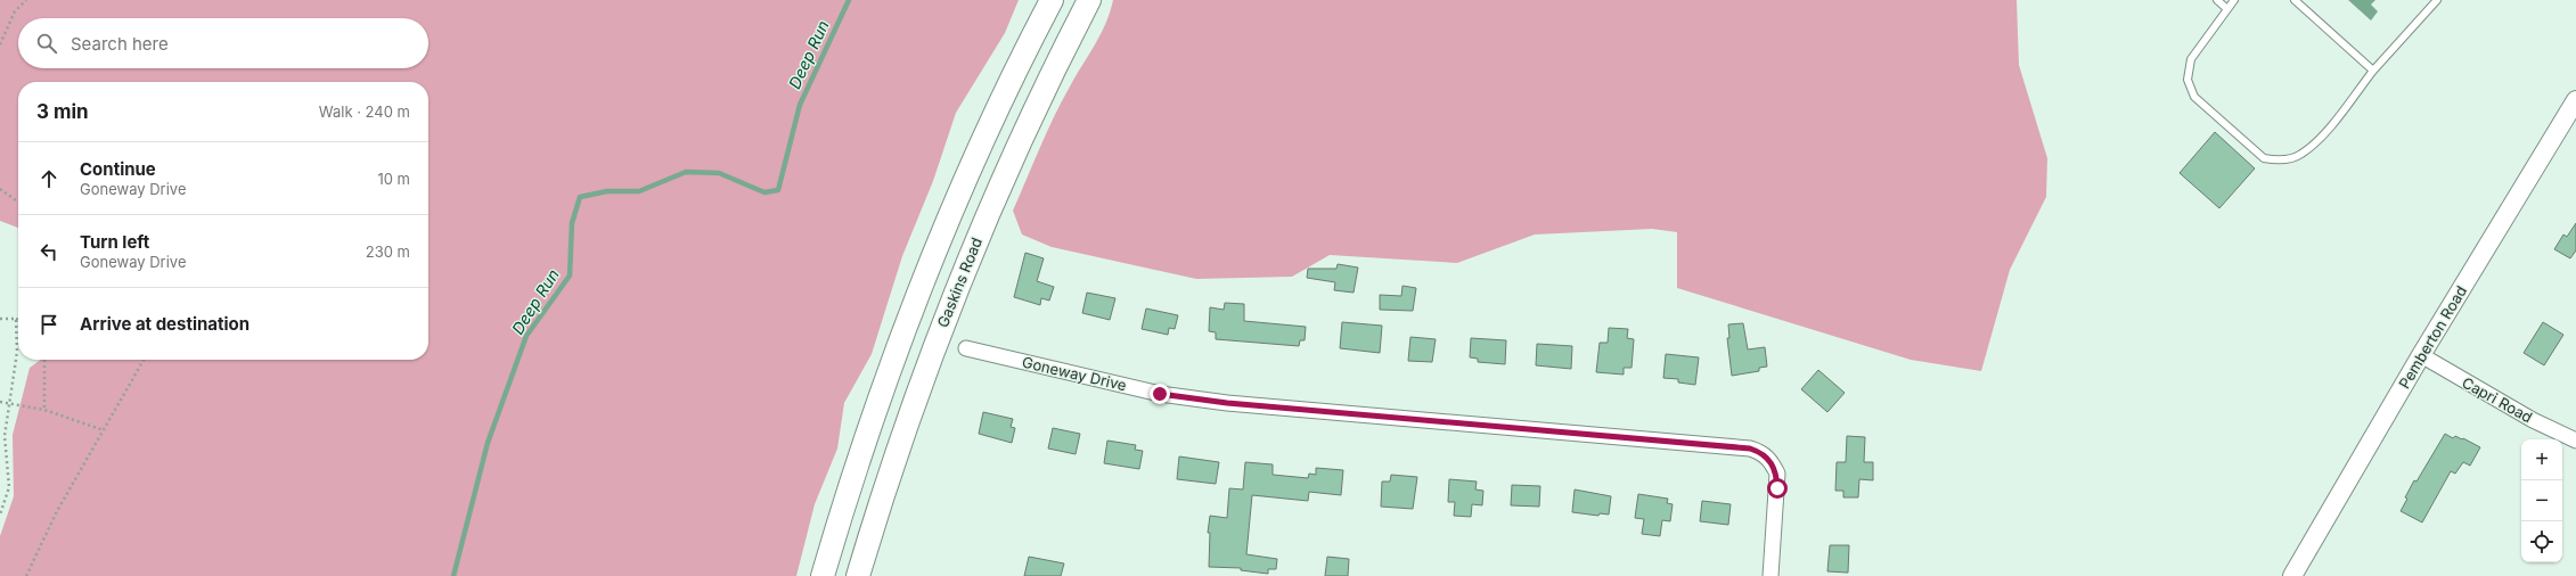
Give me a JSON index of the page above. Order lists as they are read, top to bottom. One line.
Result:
{"streets":{"main road":["Gaskins Road"],"street":["Pemberton Road","Goneway Drive","Capri Road"]},"crossings":[["Pemberton Road","Capri Road"]],"water":["Deep Run"],"page":{"search":"Search here","heading":["3 min","Walk · 240 m"],"list":[["Continue","Goneway Drive","10 m"],["Turn left","Goneway Drive","230 m"],"Arrive at destination"],"map_buttons":["+","−"]}}
